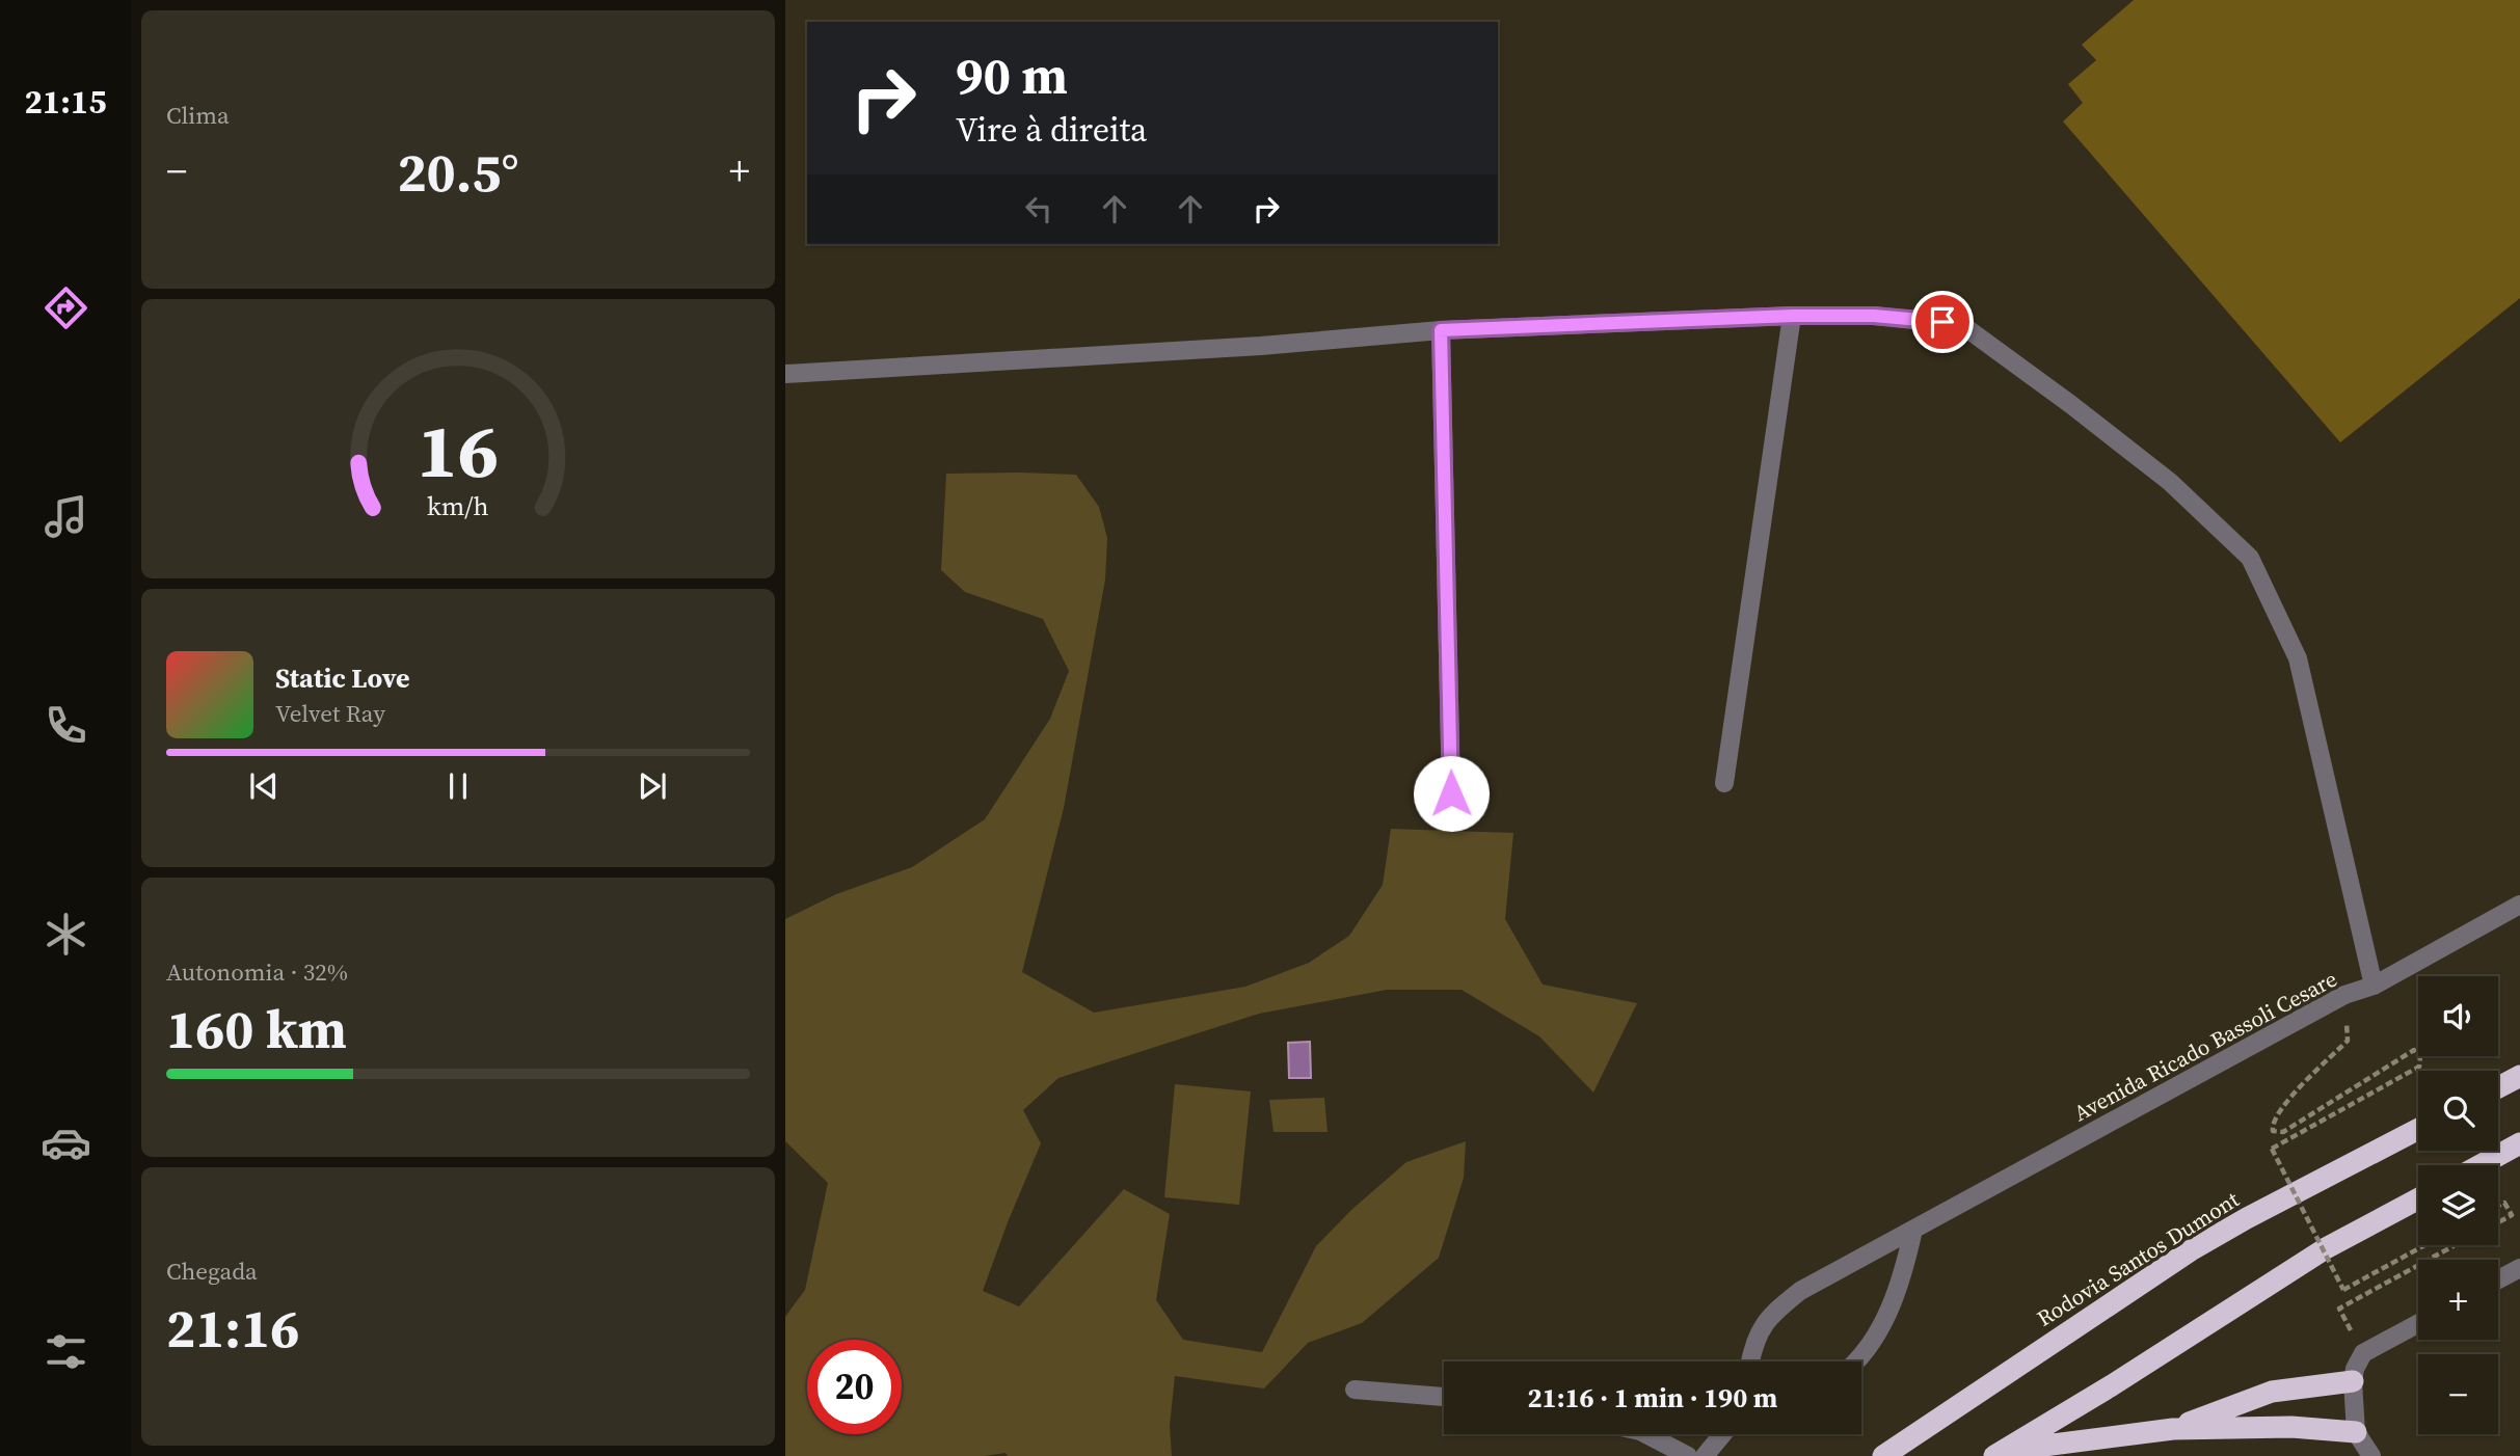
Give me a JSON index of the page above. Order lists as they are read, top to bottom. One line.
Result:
{"streets":{"highway":["Rodovia Santos Dumont"],"street":["Avenida Ricado Bassoli Cesare"]},"page":{"tabs":"21:15","tile":["Clima",["Autonomia · 32%","160 km"],["Chegada","21:16"]],"turn":["90 m","Vire à direita"],"heat":["−","20.5°","+"],"song":["Static Love","Velvet Ray"],"map_buttons":["+","−"],"limit":"20","trip":"21:16 · 1 min · 190 m","gauge":["16","km/h"]}}
